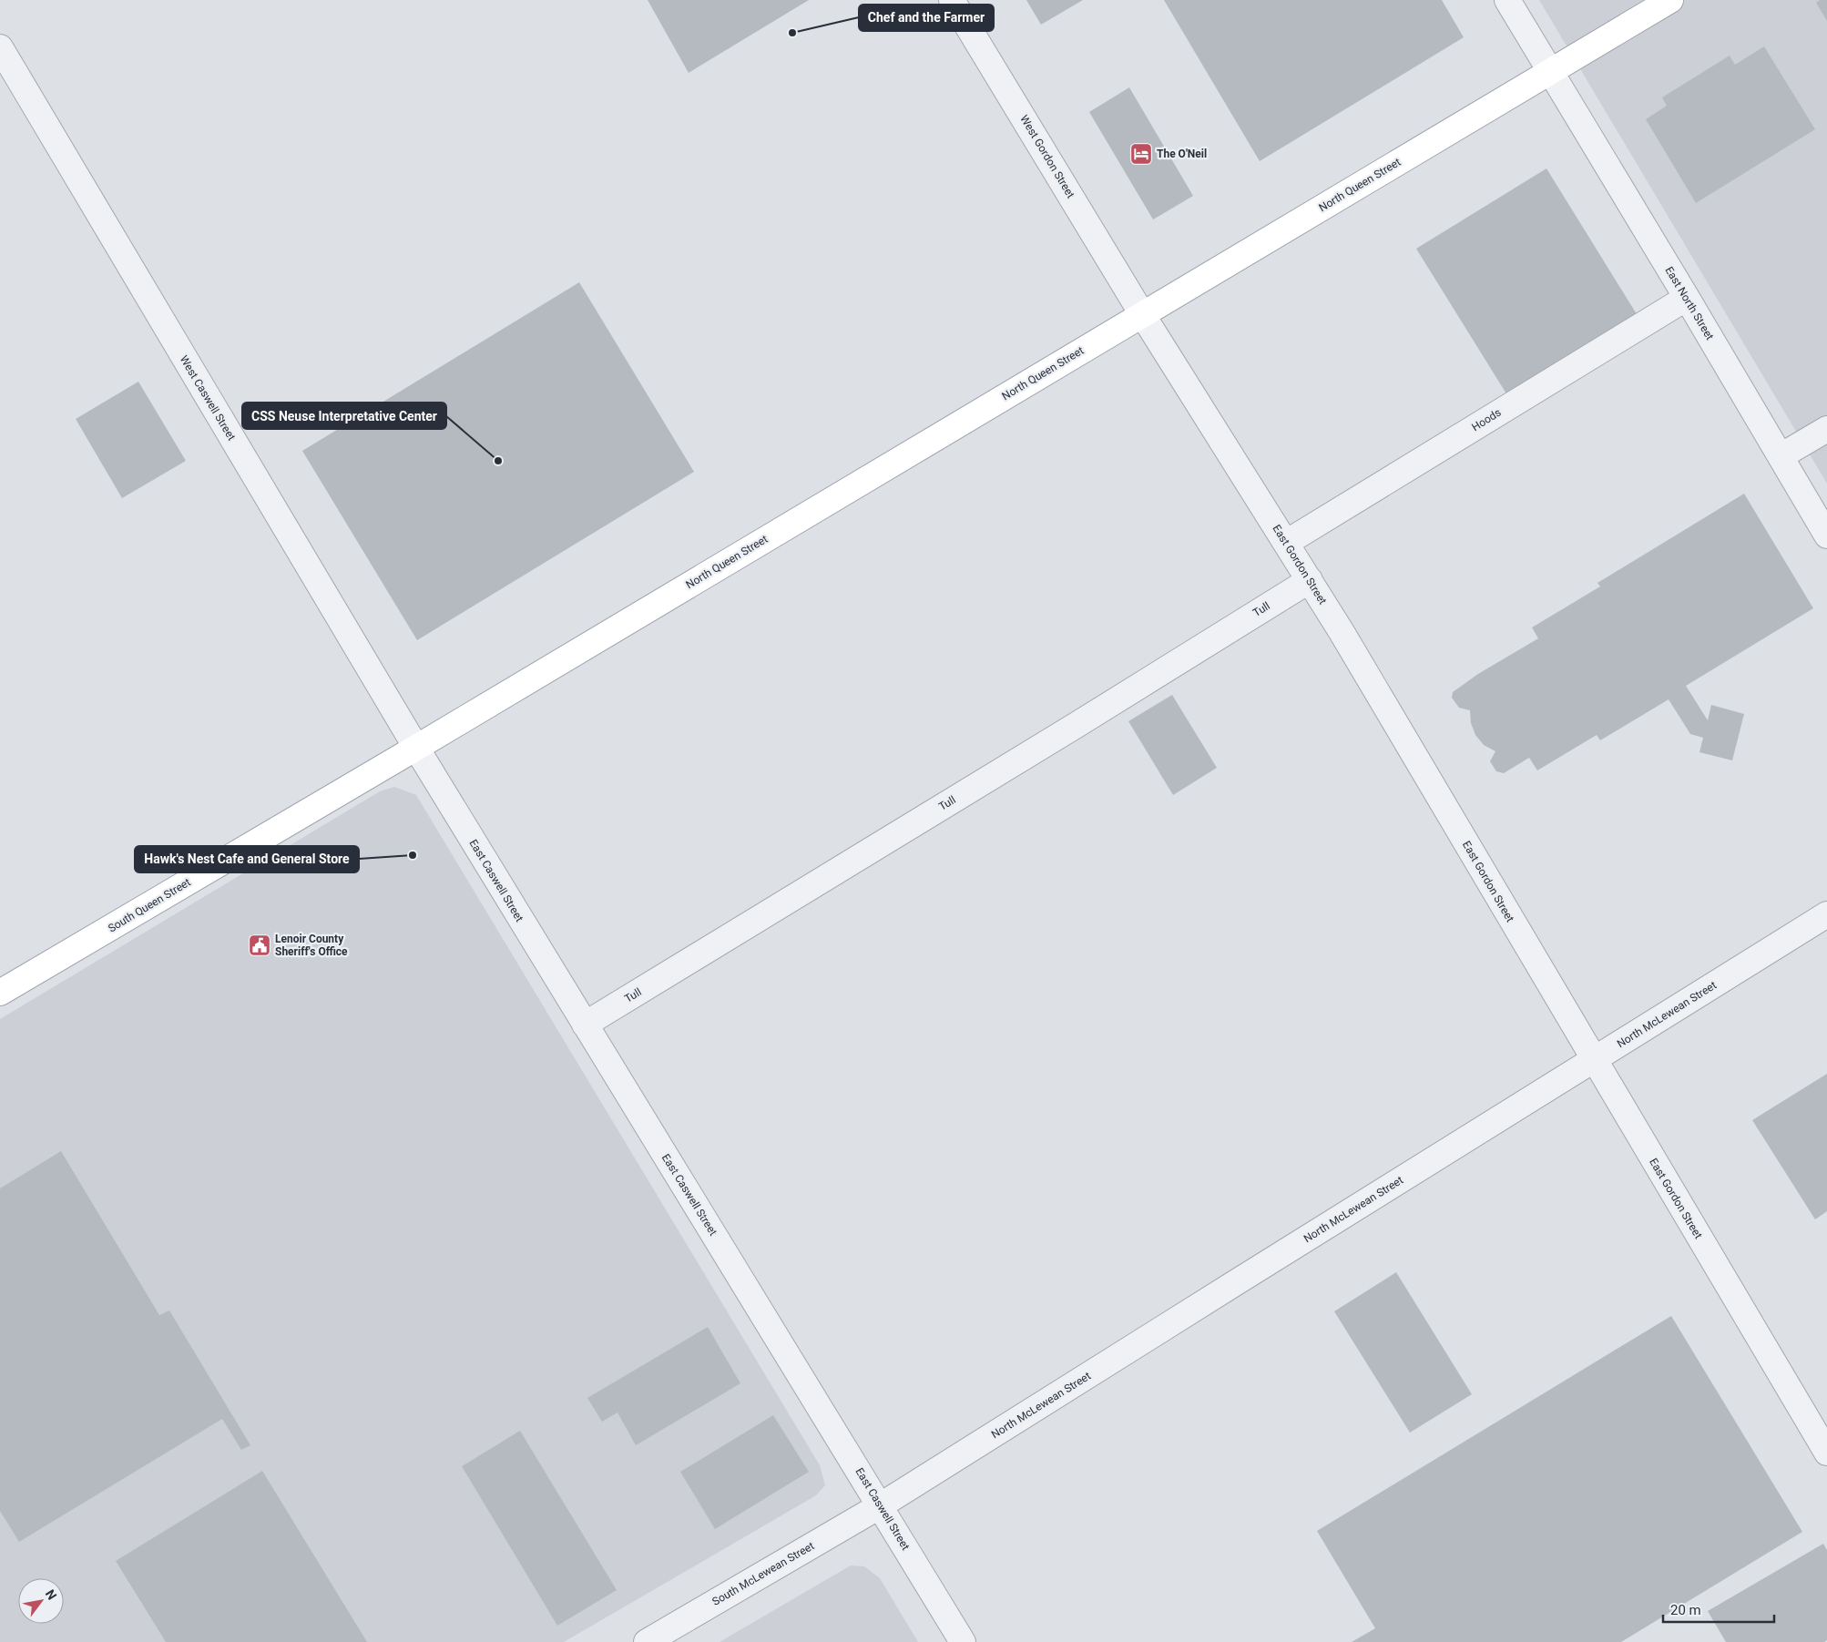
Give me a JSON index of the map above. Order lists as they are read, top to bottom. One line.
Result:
{"streets":{"main road":["North Queen Street","South Queen Street"],"street":["West Gordon Street","East North Street","West Caswell Street","Hoods","East Gordon Street","Tull","East Caswell Street","North McLewean Street","South McLewean Street"]},"crossings":[["West Gordon Street","North Queen Street"],["West Gordon Street","East Gordon Street"],["North Queen Street","East North Street"],["North Queen Street","West Caswell Street"],["North Queen Street","East Gordon Street"],["North Queen Street","East Caswell Street"],["North Queen Street","South Queen Street"],["East North Street","Hoods"],["West Caswell Street","East Caswell Street"],["West Caswell Street","South Queen Street"],["Hoods","East Gordon Street"],["East Gordon Street","Tull"],["East Gordon Street","North McLewean Street"],["Tull","East Caswell Street"],["East Caswell Street","South Queen Street"],["East Caswell Street","North McLewean Street"],["East Caswell Street","South McLewean Street"],["North McLewean Street","South McLewean Street"]],"places":{"other":["Chef and the Farmer","CSS Neuse Interpretative Center","Hawk's Nest Cafe and General Store"],"hotel":["The O'Neil"],"public building":["Lenoir County Sheriff's Office"]},"scale_bar":"20 m","north":"top right"}
